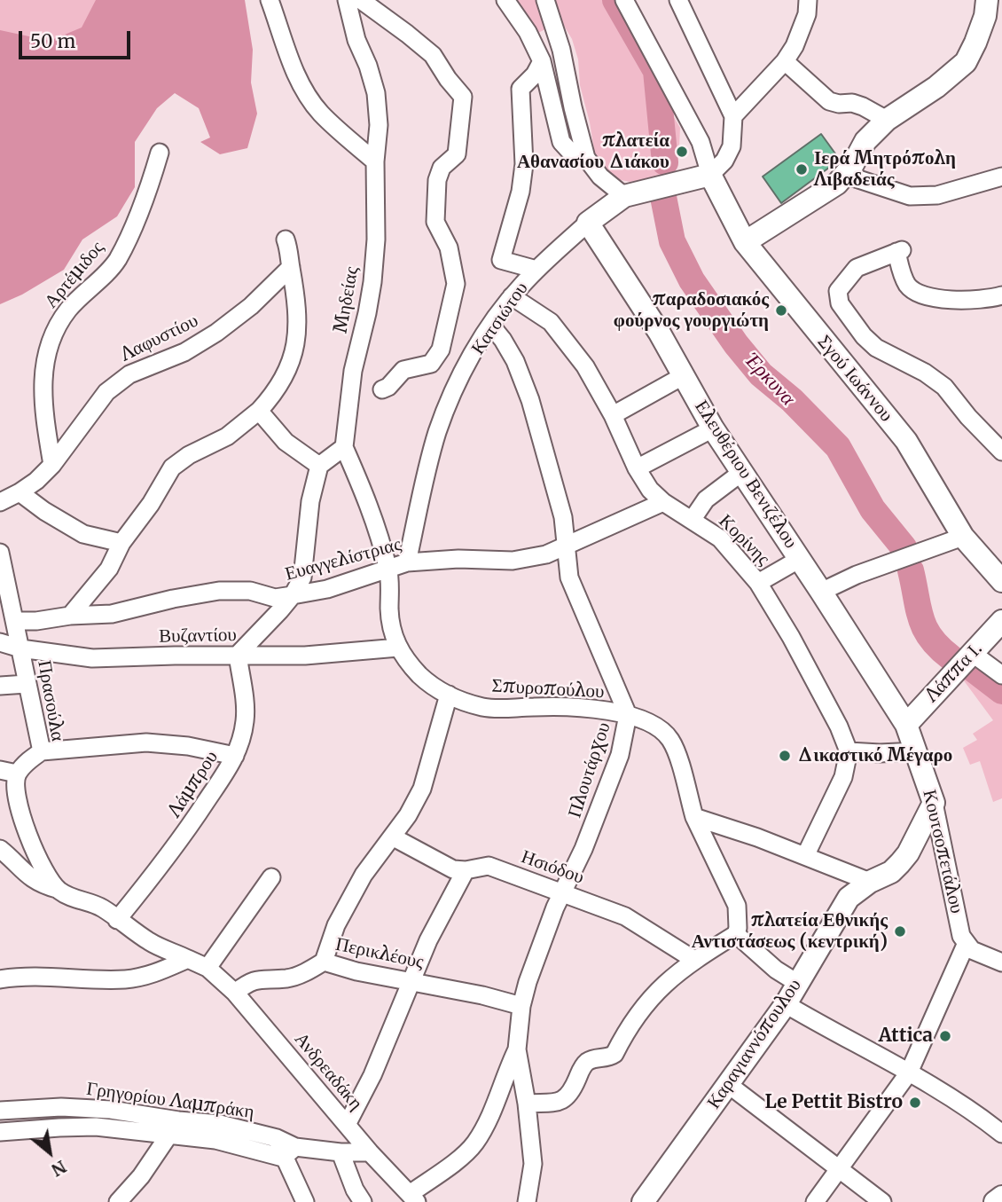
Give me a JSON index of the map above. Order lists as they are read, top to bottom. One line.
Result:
{"streets":{"main road":["Κατσιώτου","Σγού Ιωάννου","Ελευθέριου Βενιζέλου","Λάππα Ι.","Κουτσοπετάλου","Καραγιαννόπουλου"],"street":["Αρτέμιδος","Μηδείας","Λαφυστίου","Κορίνης","Ευαγγελίστριας","Βυζαντίου","Σπυροπούλου","Πρασούλα","Πλουτάρχου","Λάμπρου","Ησιόδου","Περικλέους","Ανδρεαδάκη","Γρηγορίου Λαμπράκη"]},"crossings":[["Αρτέμιδος","Λαφυστίου"],["Μηδείας","Σπυροπούλου"],["Κατσιώτου","Σγού Ιωάννου"],["Κατσιώτου","Ελευθέριου Βενιζέλου"],["Κατσιώτου","Κορίνης"],["Κατσιώτου","Ευαγγελίστριας"],["Κατσιώτου","Πλουτάρχου"],["Ελευθέριου Βενιζέλου","Λάππα Ι."],["Ελευθέριου Βενιζέλου","Κουτσοπετάλου"],["Κορίνης","Ευαγγελίστριας"],["Ευαγγελίστριας","Σπυροπούλου"],["Ευαγγελίστριας","Πρασούλα"],["Ευαγγελίστριας","Πλουτάρχου"],["Βυζαντίου","Σπυροπούλου"],["Βυζαντίου","Πρασούλα"],["Βυζαντίου","Λάμπρου"],["Λάππα Ι.","Κουτσοπετάλου"],["Σπυροπούλου","Πλουτάρχου"],["Πλουτάρχου","Ησιόδου"],["Πλουτάρχου","Περικλέους"],["Κουτσοπετάλου","Καραγιαννόπουλου"],["Περικλέους","Ανδρεαδάκη"],["Ανδρεαδάκη","Γρηγορίου Λαμπράκη"]],"water":["Έρκυνα"],"places":["πλατεία Αθανασίου Διάκου","Ιερά Μητρόπολη Λιβαδειάς","παραδοσιακός φούρνος γουργιώτη","Δικαστικό Μέγαρο","πλατεία Εθνικής Αντιστάσεως (κεντρική)","Attica","Le Pettit Bistro"],"scale_bar":"50 m","north":"bottom right"}
